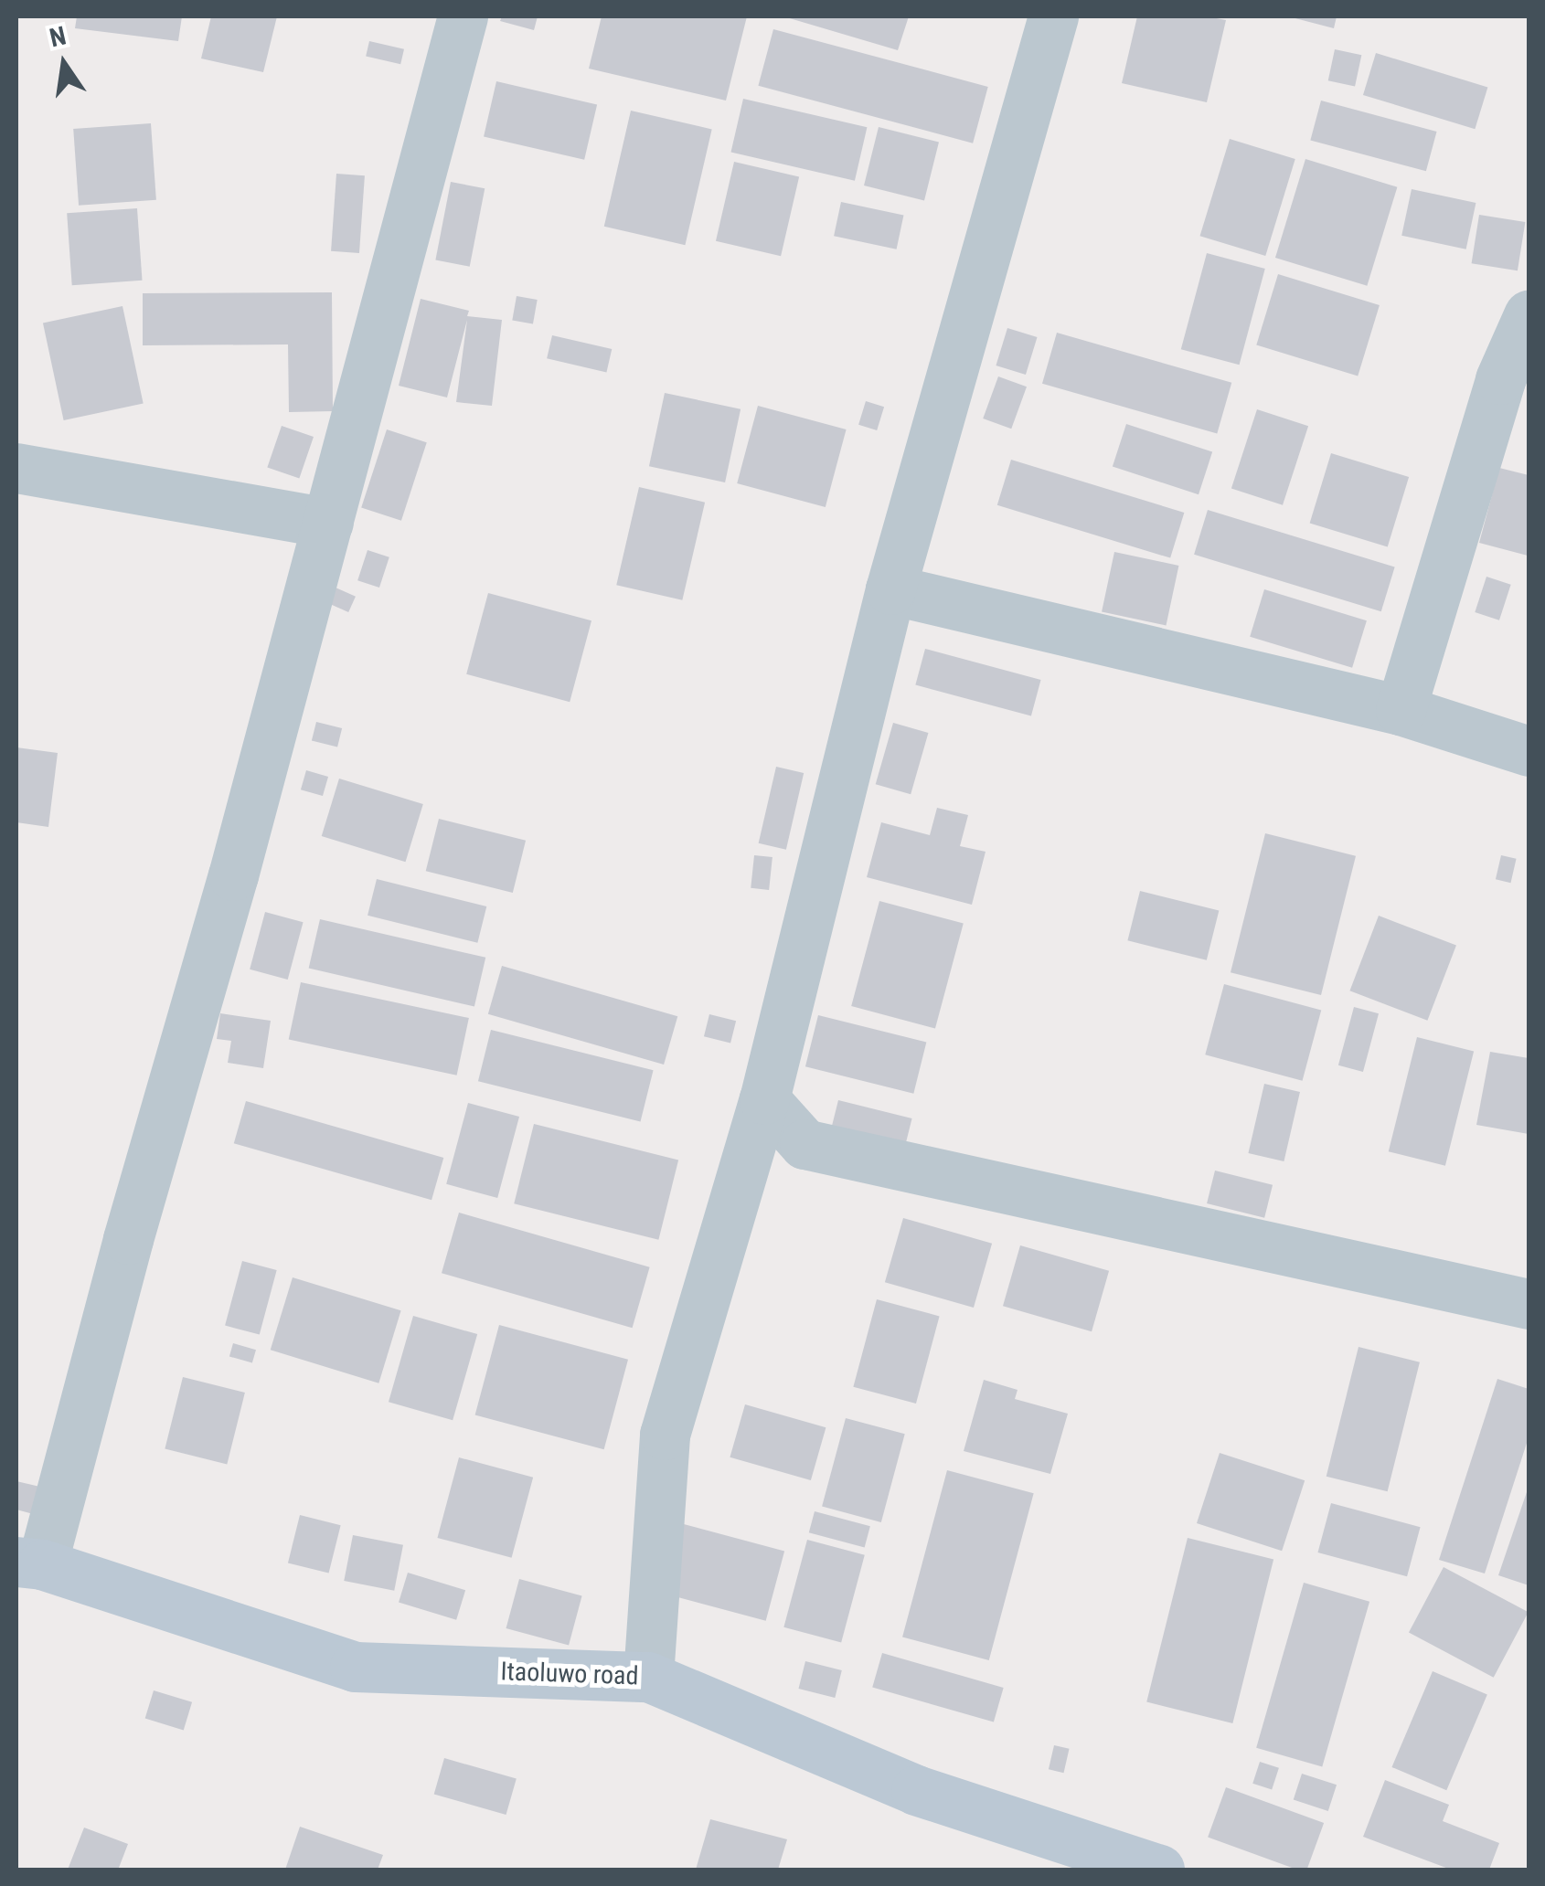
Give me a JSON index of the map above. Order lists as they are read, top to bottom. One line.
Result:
{"streets":{"street":["Itaoluwo road"]},"north":"top"}
